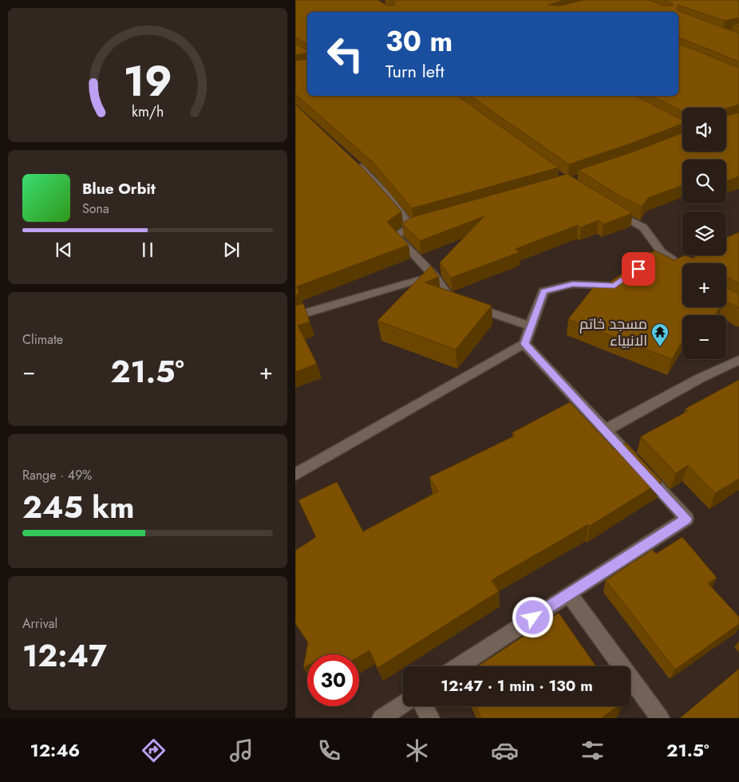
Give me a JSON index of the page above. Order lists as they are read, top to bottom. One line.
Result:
{"places":{"temple":["مسجد خاتم الانبياء"]},"page":{"turn":["30 m","Turn left"],"map_buttons":["+","−"],"song":["Blue Orbit","Sona"],"tile":["Climate",["Range · 49%","245 km"],["Arrival","12:47"]],"heat":["−","21.5°","+"],"limit":"30","trip":"12:47 · 1 min · 130 m","tabs":["12:46","21.5°"],"gauge":["19","km/h"]}}
